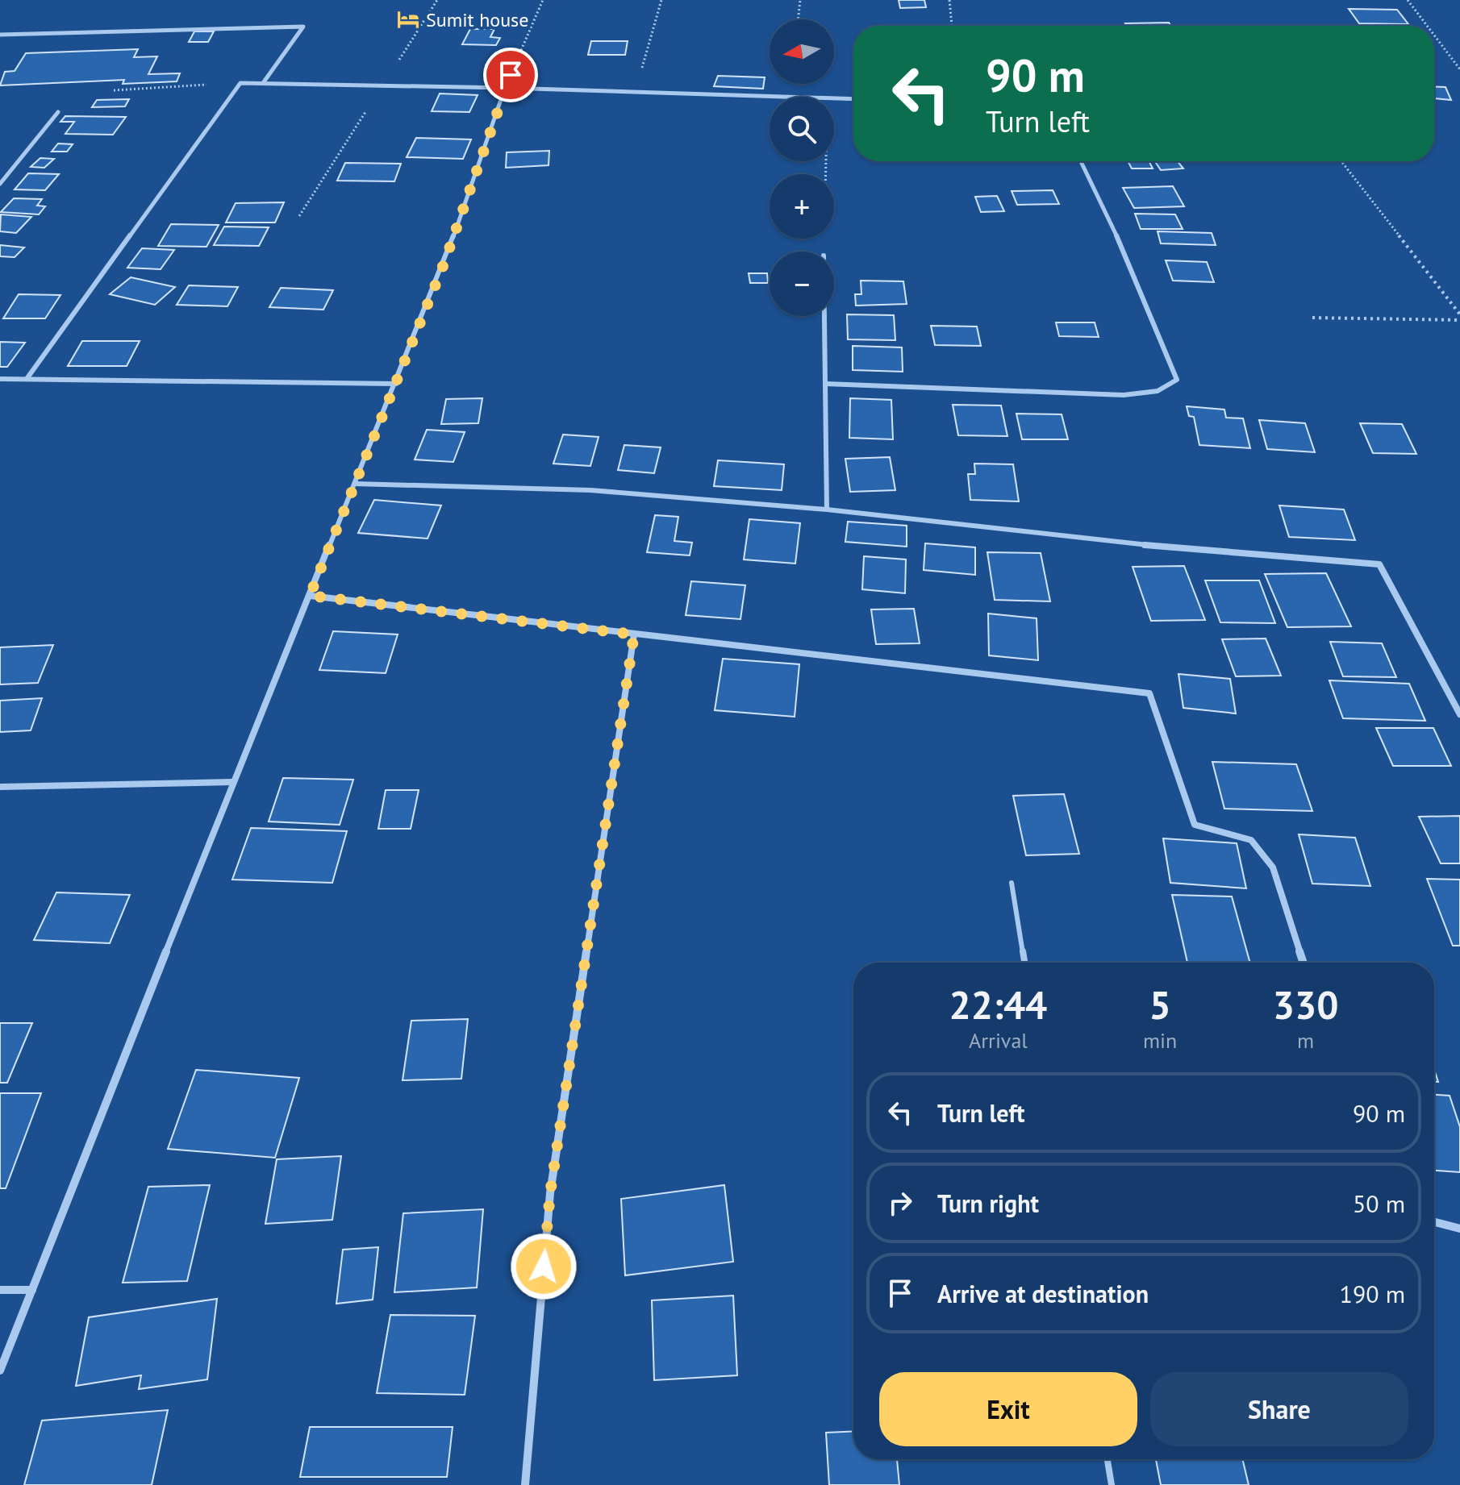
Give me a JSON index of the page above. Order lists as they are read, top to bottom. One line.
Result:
{"places":{"hotel":["Sumit house"]},"north":"left","page":{"map_buttons":["+","−"],"turn":["90 m","Turn left"],"eta":["22:44","Arrival","5","min","330","m"],"list":[{"name":"Turn left","value":"90 m"},{"name":"Turn right","value":"50 m"},{"name":"Arrive at destination","value":"190 m"}],"buttons":["Exit","Share"]}}
